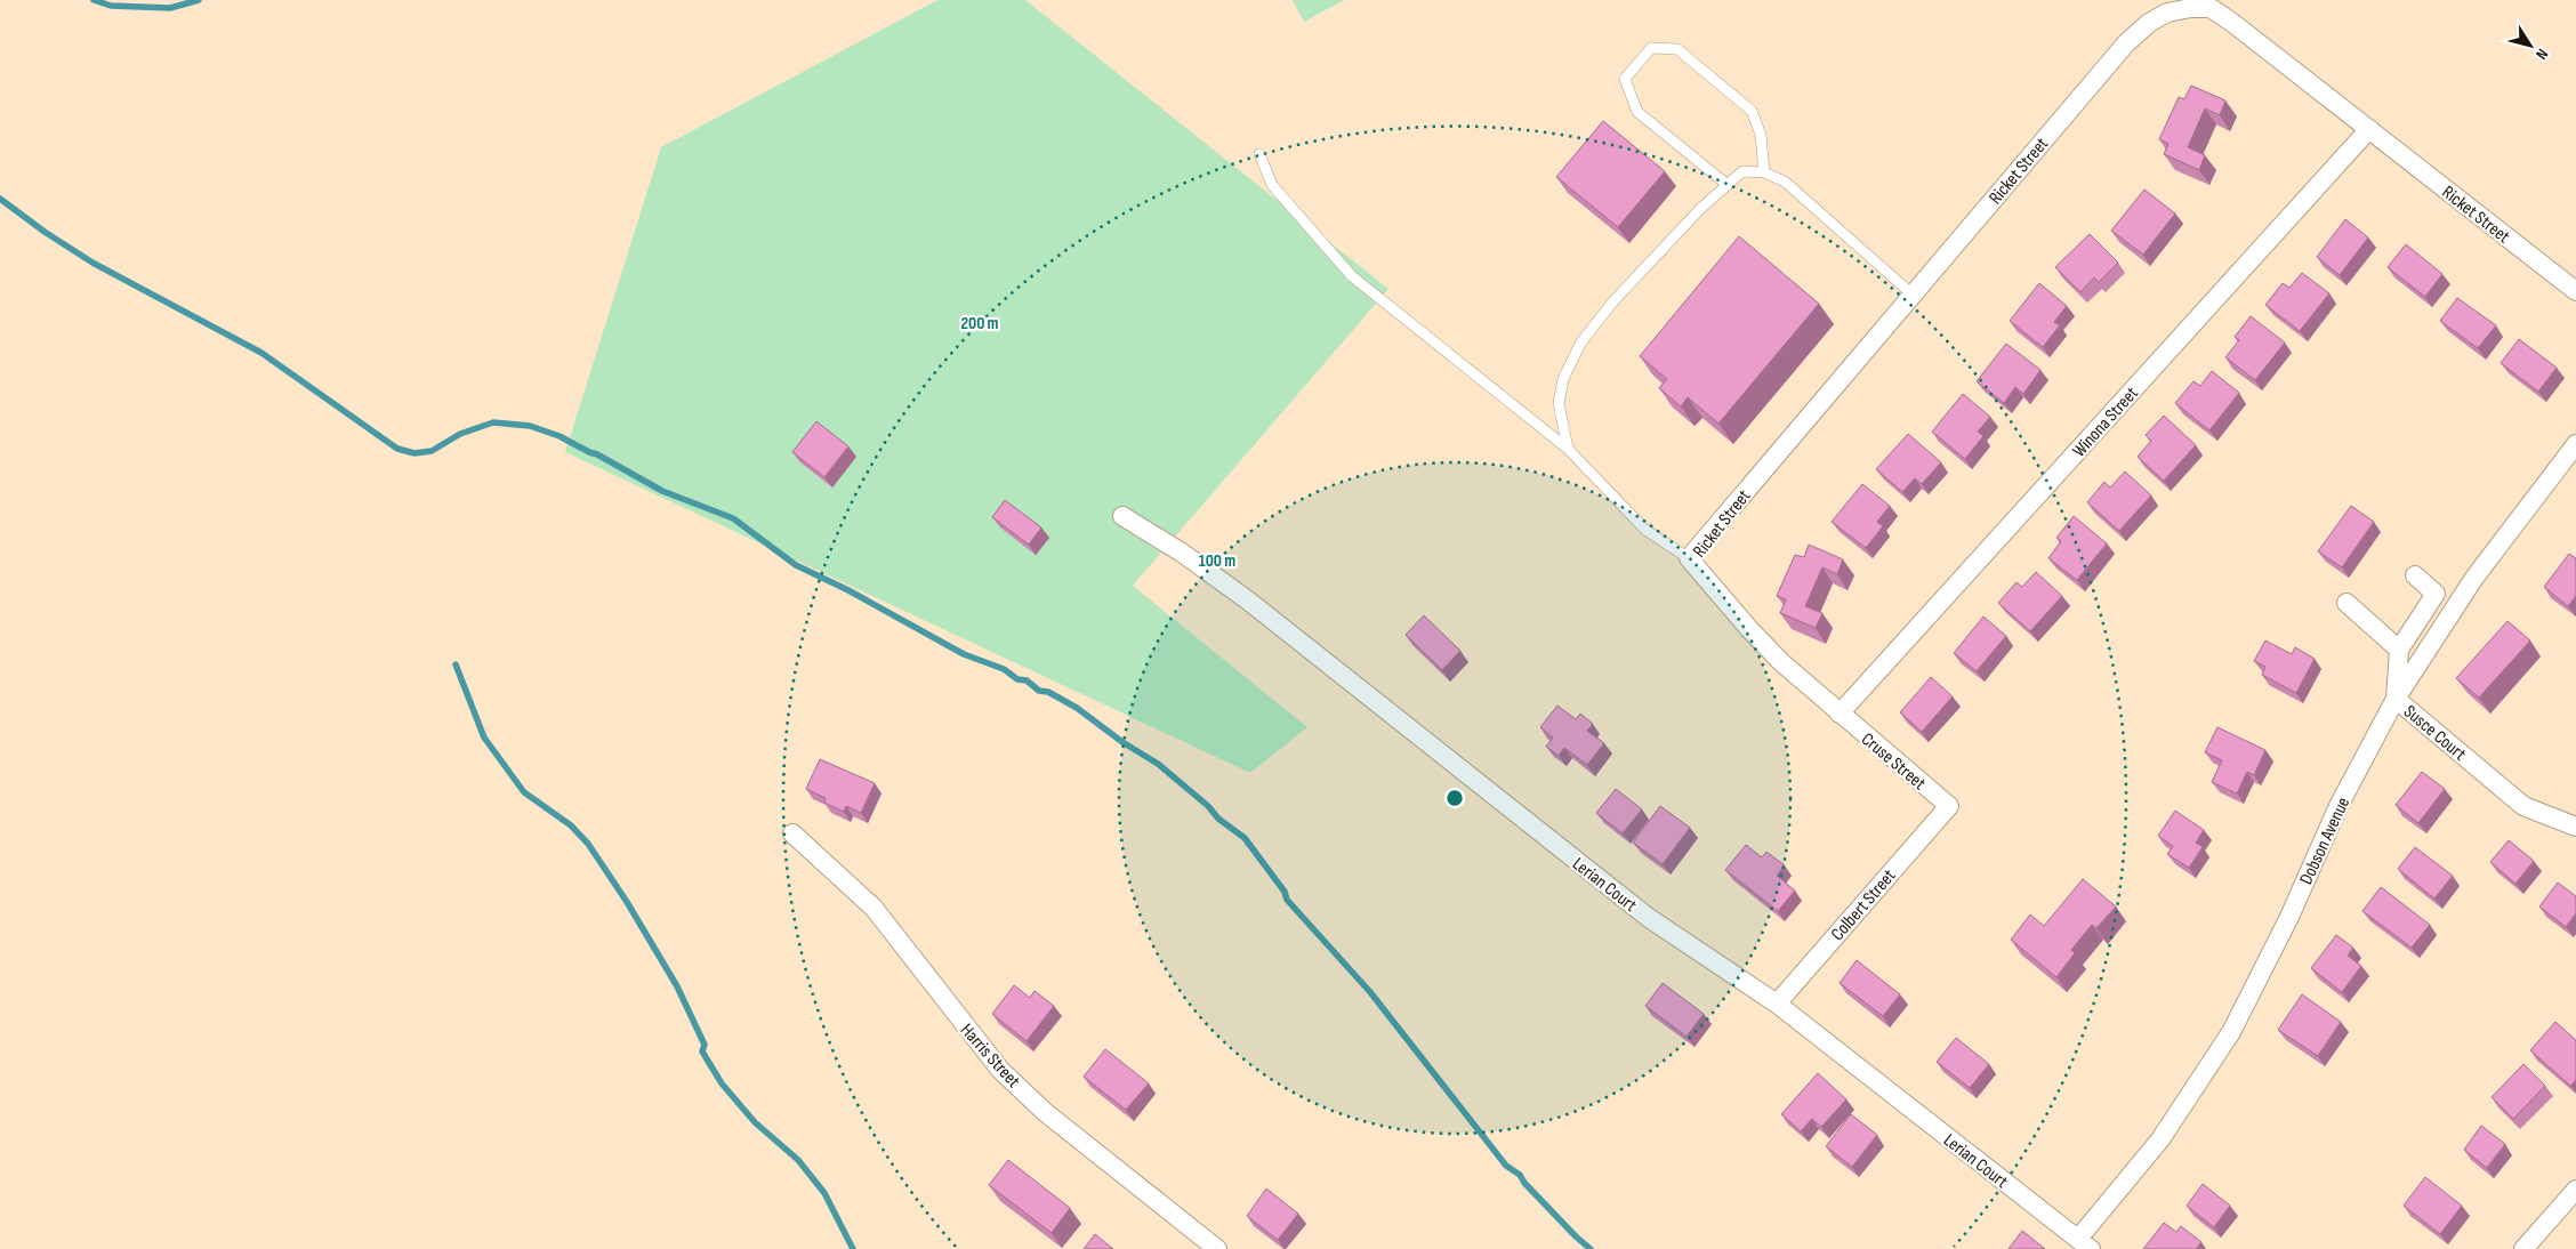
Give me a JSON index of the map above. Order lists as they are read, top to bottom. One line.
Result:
{"streets":{"street":["Ricket Street","Winona Street","Susce Court","Cruse Street","Dobson Avenue","Lerian Court","Colbert Street","Harris Street"]},"crossings":[["Ricket Street","Winona Street"],["Ricket Street","Cruse Street"],["Winona Street","Cruse Street"],["Susce Court","Dobson Avenue"],["Cruse Street","Colbert Street"],["Dobson Avenue","Lerian Court"],["Lerian Court","Colbert Street"]],"north":"bottom right","rings":["200 m","100 m"]}
